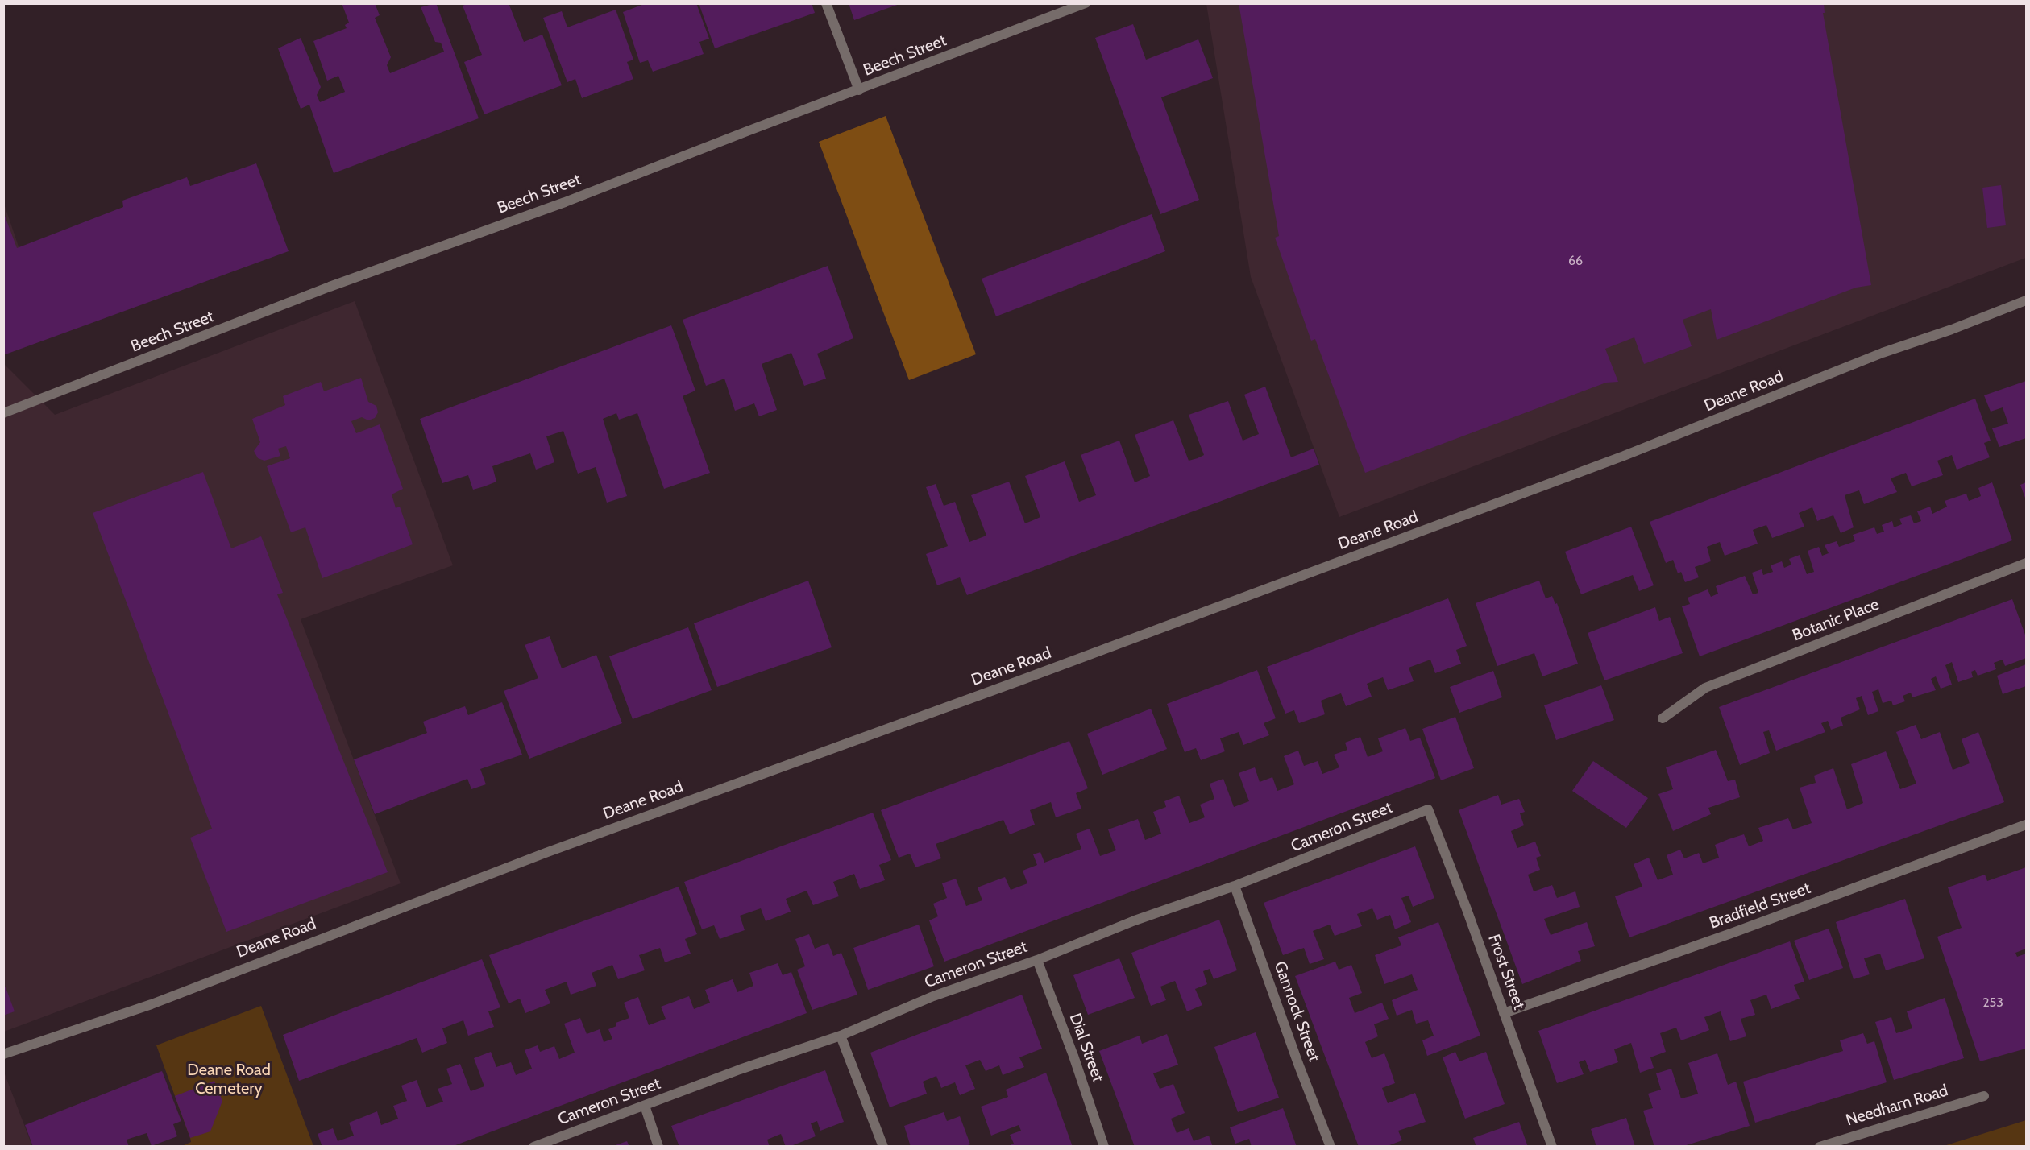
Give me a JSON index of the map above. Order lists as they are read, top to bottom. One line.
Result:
{"streets":{"street":["Beech Street","Deane Road","Botanic Place","Cameron Street","Bradfield Street","Frost Street","Gannock Street","Dial Street","Needham Road"]},"crossings":[["Cameron Street","Frost Street"],["Cameron Street","Gannock Street"],["Cameron Street","Dial Street"],["Bradfield Street","Frost Street"]],"parks":["Deane Road Cemetery"],"house_numbers":["66","253"]}
